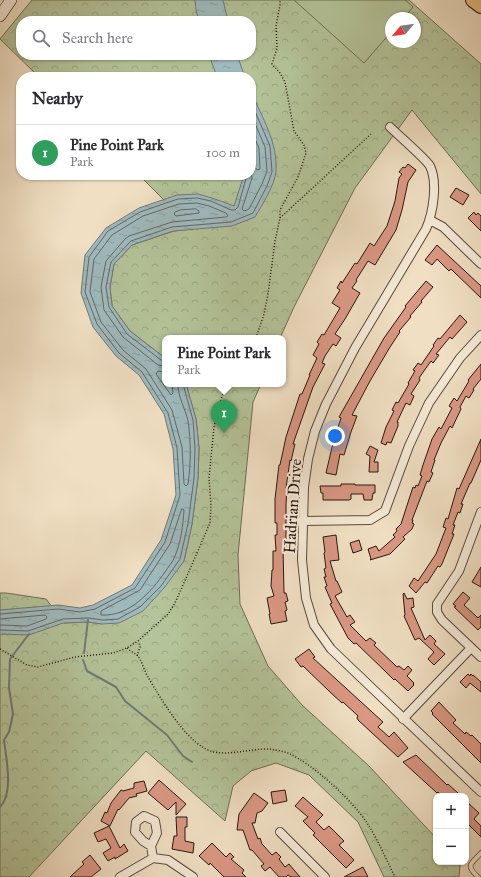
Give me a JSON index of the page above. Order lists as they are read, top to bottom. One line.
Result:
{"streets":{"street":["Hadrian Drive"]},"north":"bottom left","page":{"search":"Search here","heading":"Nearby","list":[{"mark":"1","name":"Pine Point Park","note":"Park","value":"100 m"}],"popup":["Pine Point Park","Park"],"pins":"1","map_buttons":["+","−"]}}
